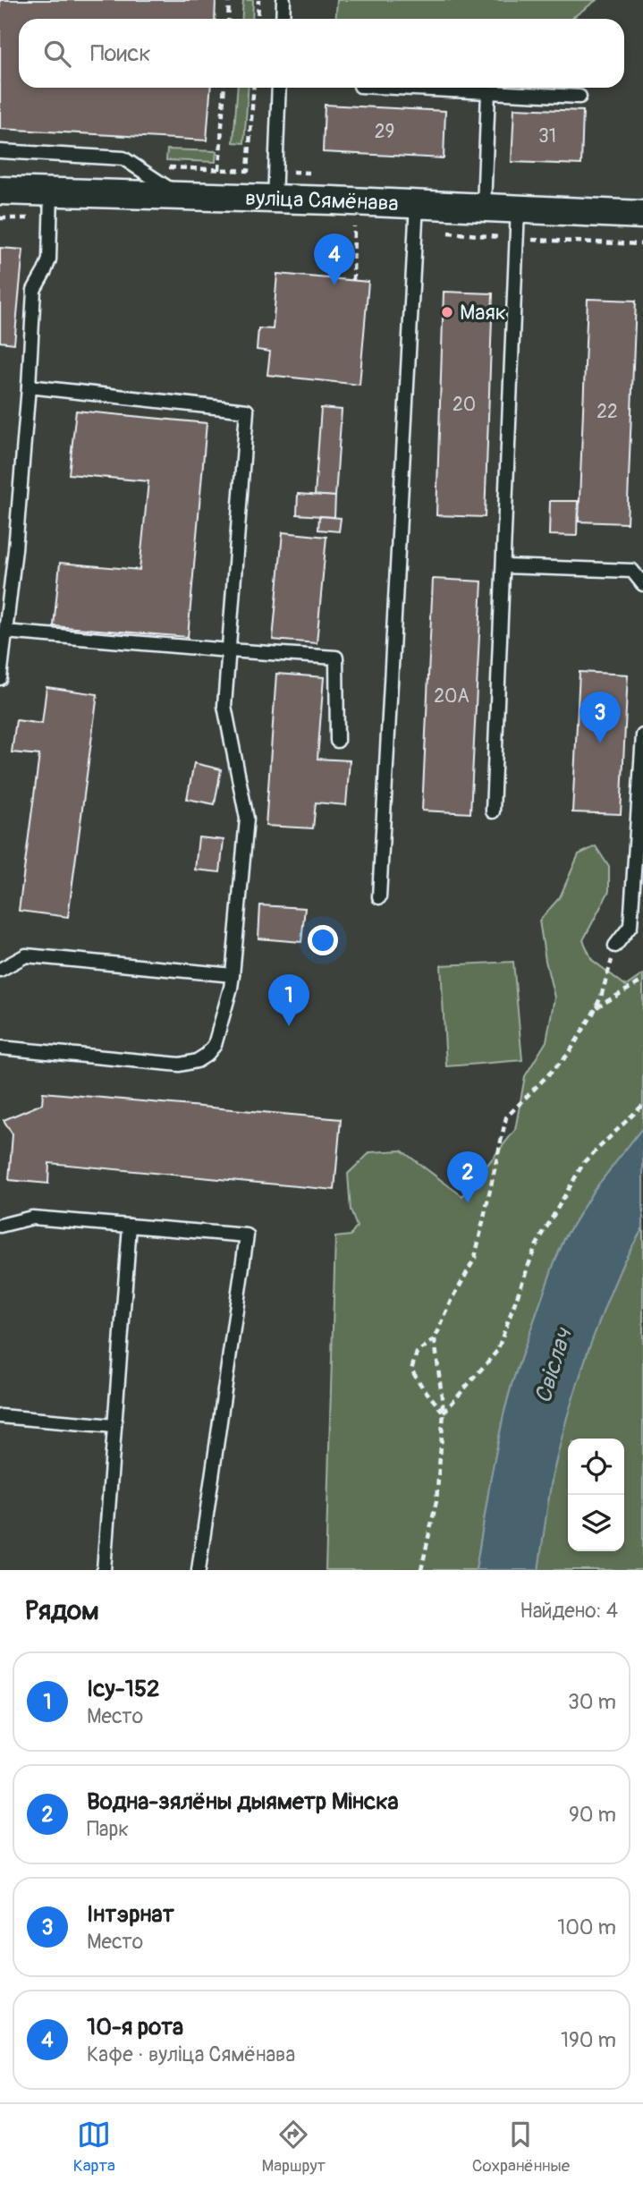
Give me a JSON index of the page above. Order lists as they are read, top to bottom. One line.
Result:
{"streets":{"street":["вуліца Сямёнава"]},"water":["Свіслач"],"places":["Маяк"],"house_numbers":["29","31","20","22","20А"],"page":{"search":"Поиск","pins":["4","3","1","2"],"heading":["Рядом","Найдено: 4"],"list":[{"mark":"1","name":"Ісу-152","note":"Место","value":"30 m"},{"mark":"2","name":"Водна-зялёны дыяметр Мінска","note":"Парк","value":"90 m"},{"mark":"3","name":"Інтэрнат","note":"Место","value":"100 m"},{"mark":"4","name":"10-я рота","note":"Кафе · вуліца Сямёнава","value":"190 m"}],"nav":["Карта","Маршрут","Сохранённые"]}}
